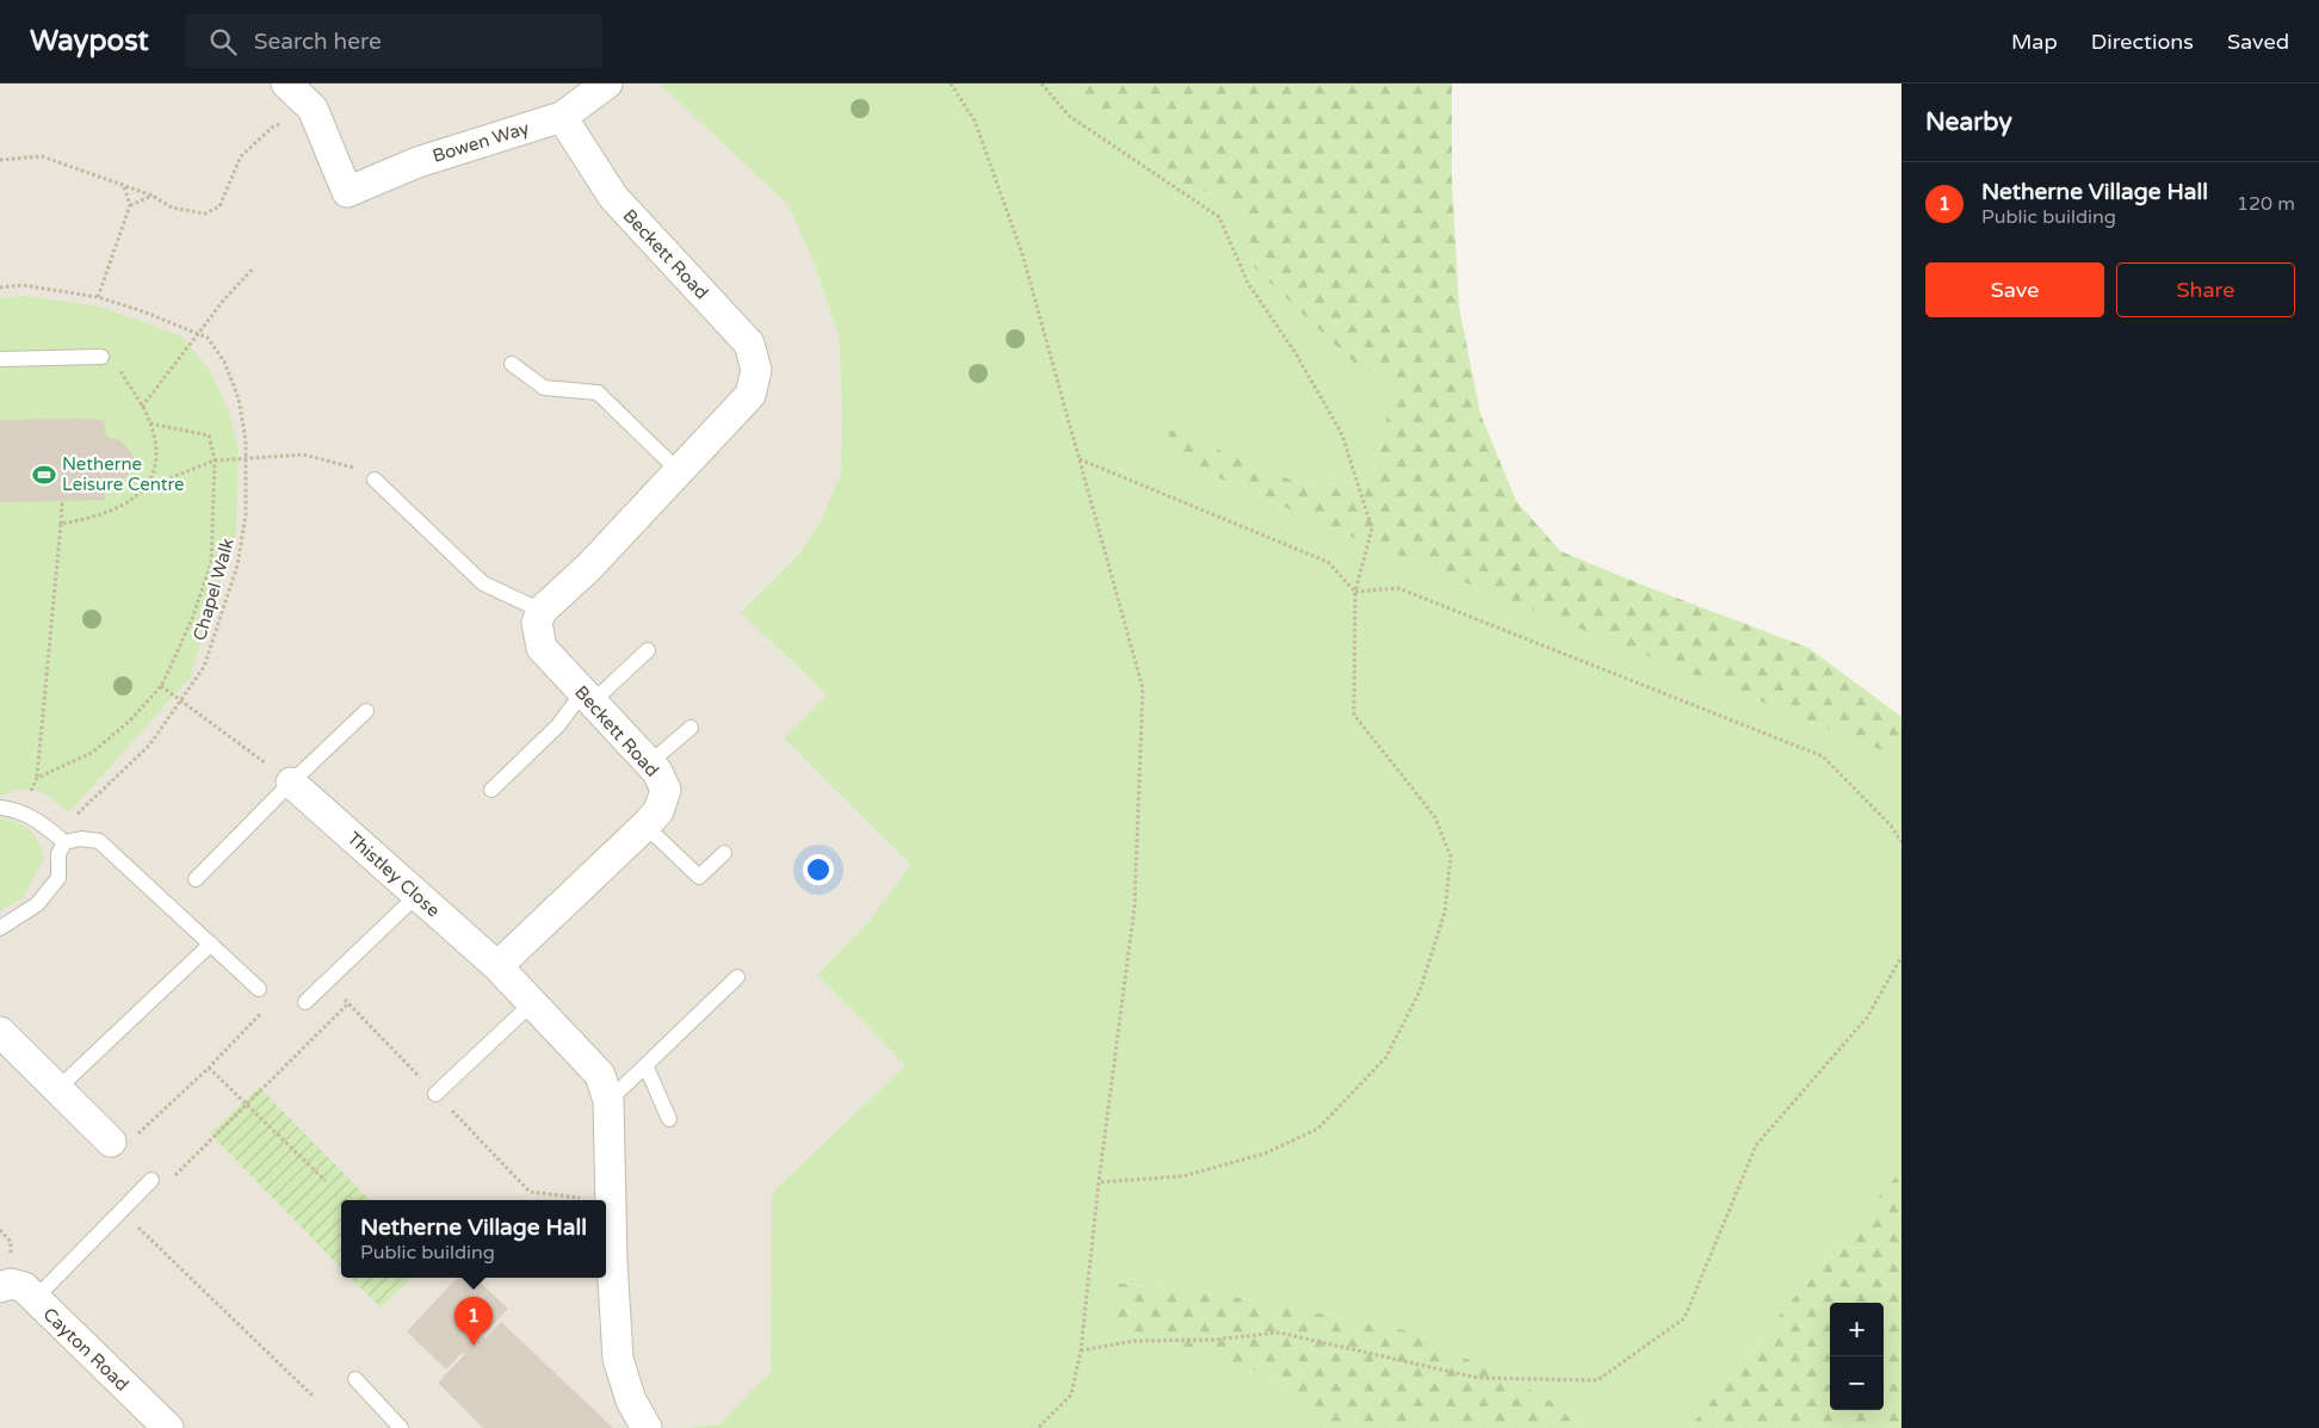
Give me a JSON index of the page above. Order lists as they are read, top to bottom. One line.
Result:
{"streets":{"street":["Bowen Way","Beckett Road","Thistley Close","Cayton Road"],"path":["Chapel Walk"]},"crossings":[["Bowen Way","Beckett Road"],["Beckett Road","Thistley Close"]],"places":{"sports":["Netherne Leisure Centre"]},"page":{"header":"Waypost","search":"Search here","nav":["Map","Directions","Saved"],"heading":"Nearby","list":[{"mark":"1","name":"Netherne Village Hall","note":"Public building","value":"120 m"}],"buttons":["Save","Share"],"popup":["Netherne Village Hall","Public building"],"pins":"1","map_buttons":["+","−"]}}
